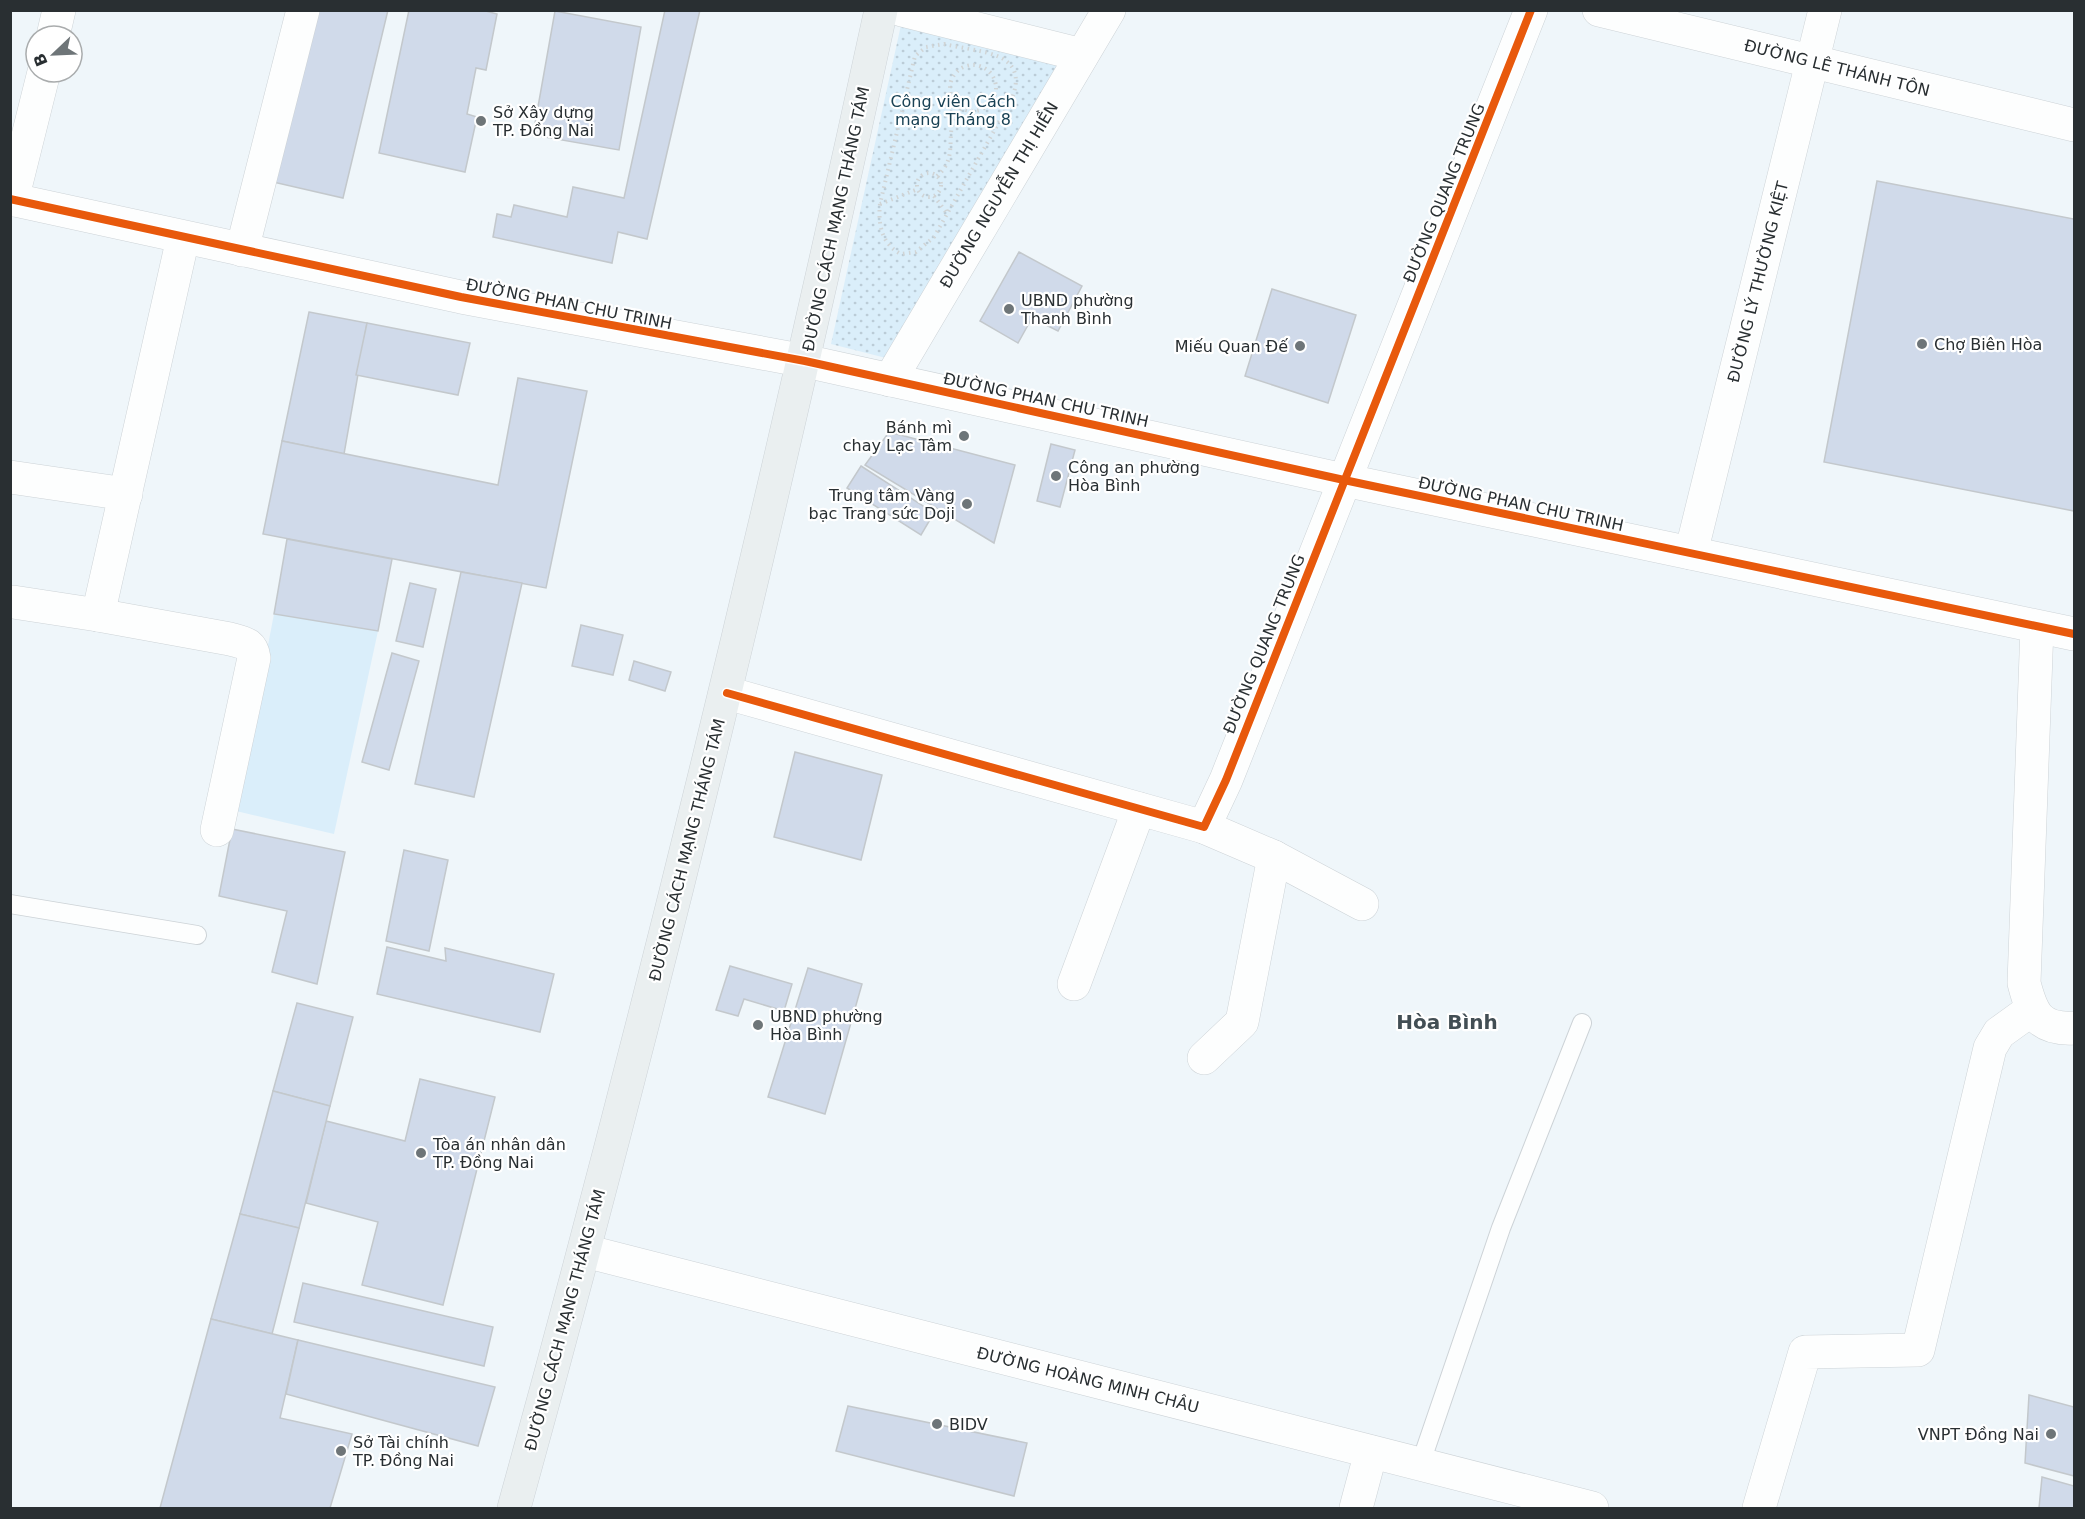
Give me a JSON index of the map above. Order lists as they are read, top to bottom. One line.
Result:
{"streets":{"main road":["ĐƯỜNG CÁCH MẠNG THÁNG TÁM"],"street":["ĐƯỜNG LÊ THÁNH TÔN","ĐƯỜNG QUANG TRUNG","ĐƯỜNG NGUYỄN THỊ HIỀN","ĐƯỜNG LÝ THƯỜNG KIỆT","ĐƯỜNG PHAN CHU TRINH","ĐƯỜNG HOÀNG MINH CHÂU"]},"crossings":[["ĐƯỜNG LÊ THÁNH TÔN","ĐƯỜNG LÝ THƯỜNG KIỆT"],["ĐƯỜNG QUANG TRUNG","ĐƯỜNG PHAN CHU TRINH"],["ĐƯỜNG NGUYỄN THỊ HIỀN","ĐƯỜNG PHAN CHU TRINH"],["ĐƯỜNG CÁCH MẠNG THÁNG TÁM","ĐƯỜNG PHAN CHU TRINH"],["ĐƯỜNG CÁCH MẠNG THÁNG TÁM","ĐƯỜNG HOÀNG MINH CHÂU"],["ĐƯỜNG LÝ THƯỜNG KIỆT","ĐƯỜNG PHAN CHU TRINH"]],"districts":["Hòa Bình"],"parks":["Công viên Cách mạng Tháng 8"],"places":["Sở Xây dựng TP. Đồng Nai","UBND phường Thanh Bình","Chợ Biên Hòa","Miếu Quan Đế","Bánh mì chay Lạc Tâm","Công an phường Hòa Bình","Trung tâm Vàng bạc Trang sức Doji","UBND phường Hòa Bình","Tòa án nhân dân TP. Đồng Nai","BIDV","VNPT Đồng Nai","Sở Tài chính TP. Đồng Nai"],"north":"bottom left"}
